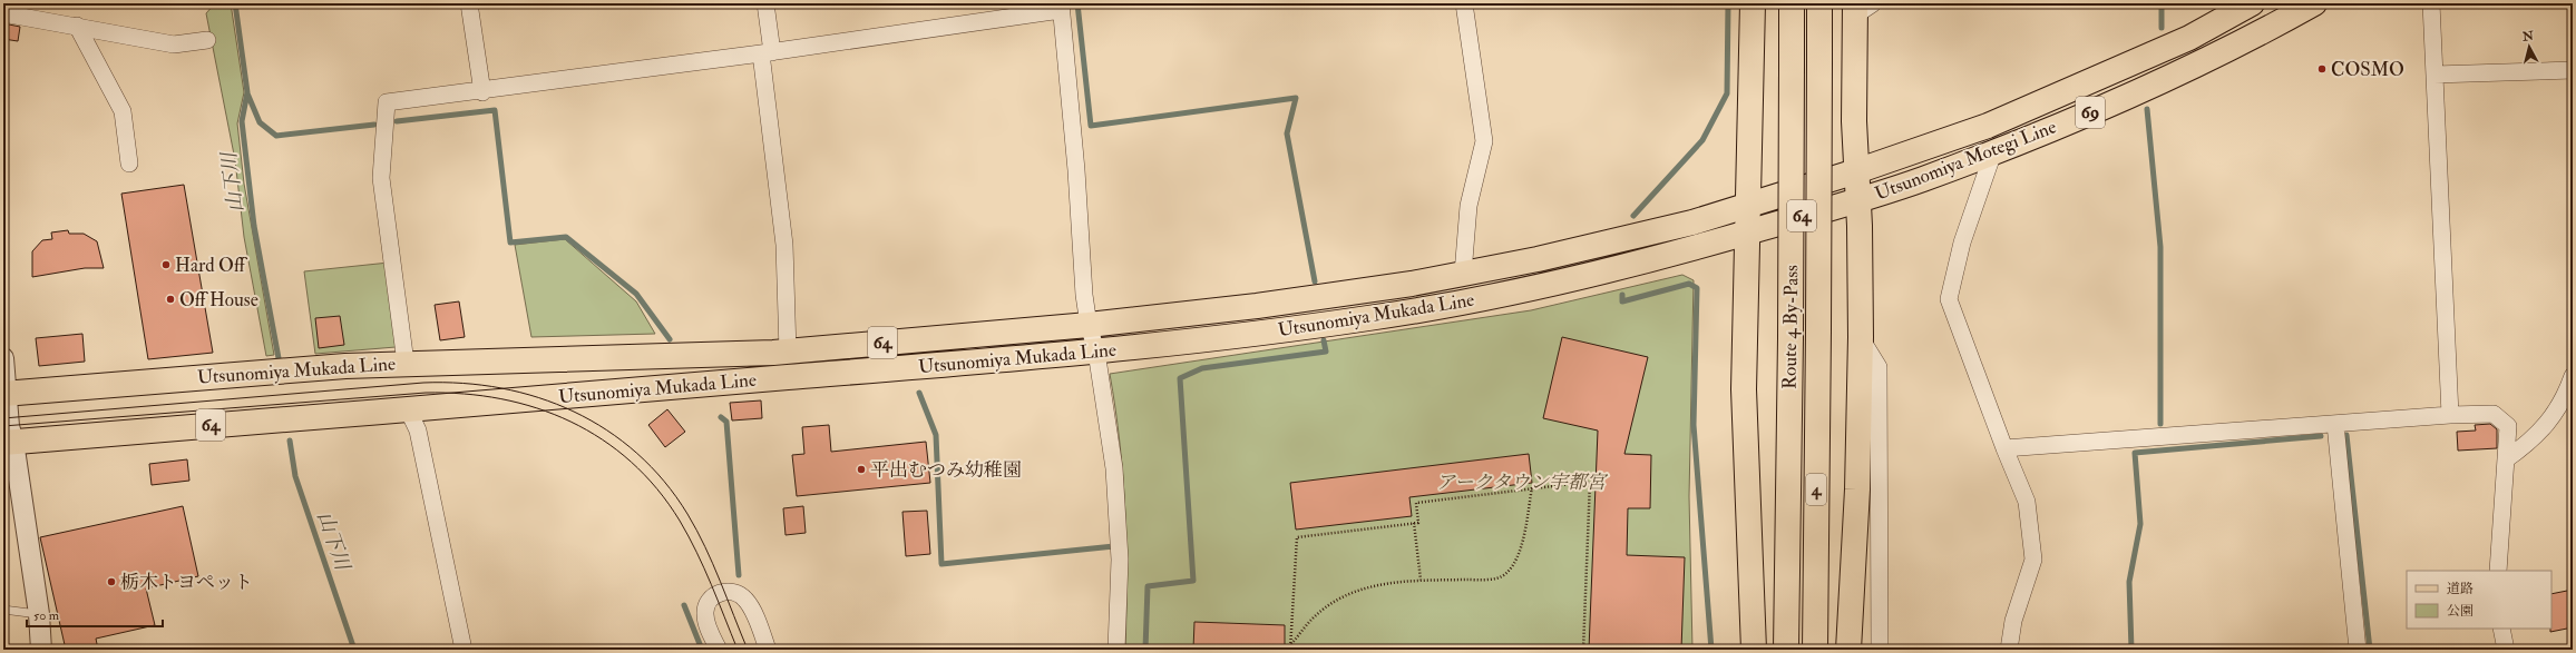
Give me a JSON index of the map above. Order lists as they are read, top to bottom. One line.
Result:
{"streets":{"main road":["69","Utsunomiya Motegi Line","64","Utsunomiya Mukada Line","Route 4 By-Pass","4"]},"crossings":[["Utsunomiya Motegi Line","Utsunomiya Mukada Line"]],"water":["山下川"],"parks":["アークタウン宇都宮"],"places":["COSMO","Hard Off","Off House","平出むつみ幼稚園","栃木トヨペット"],"legend":["道路","公園"],"scale_bar":"50 m","north":"top"}
